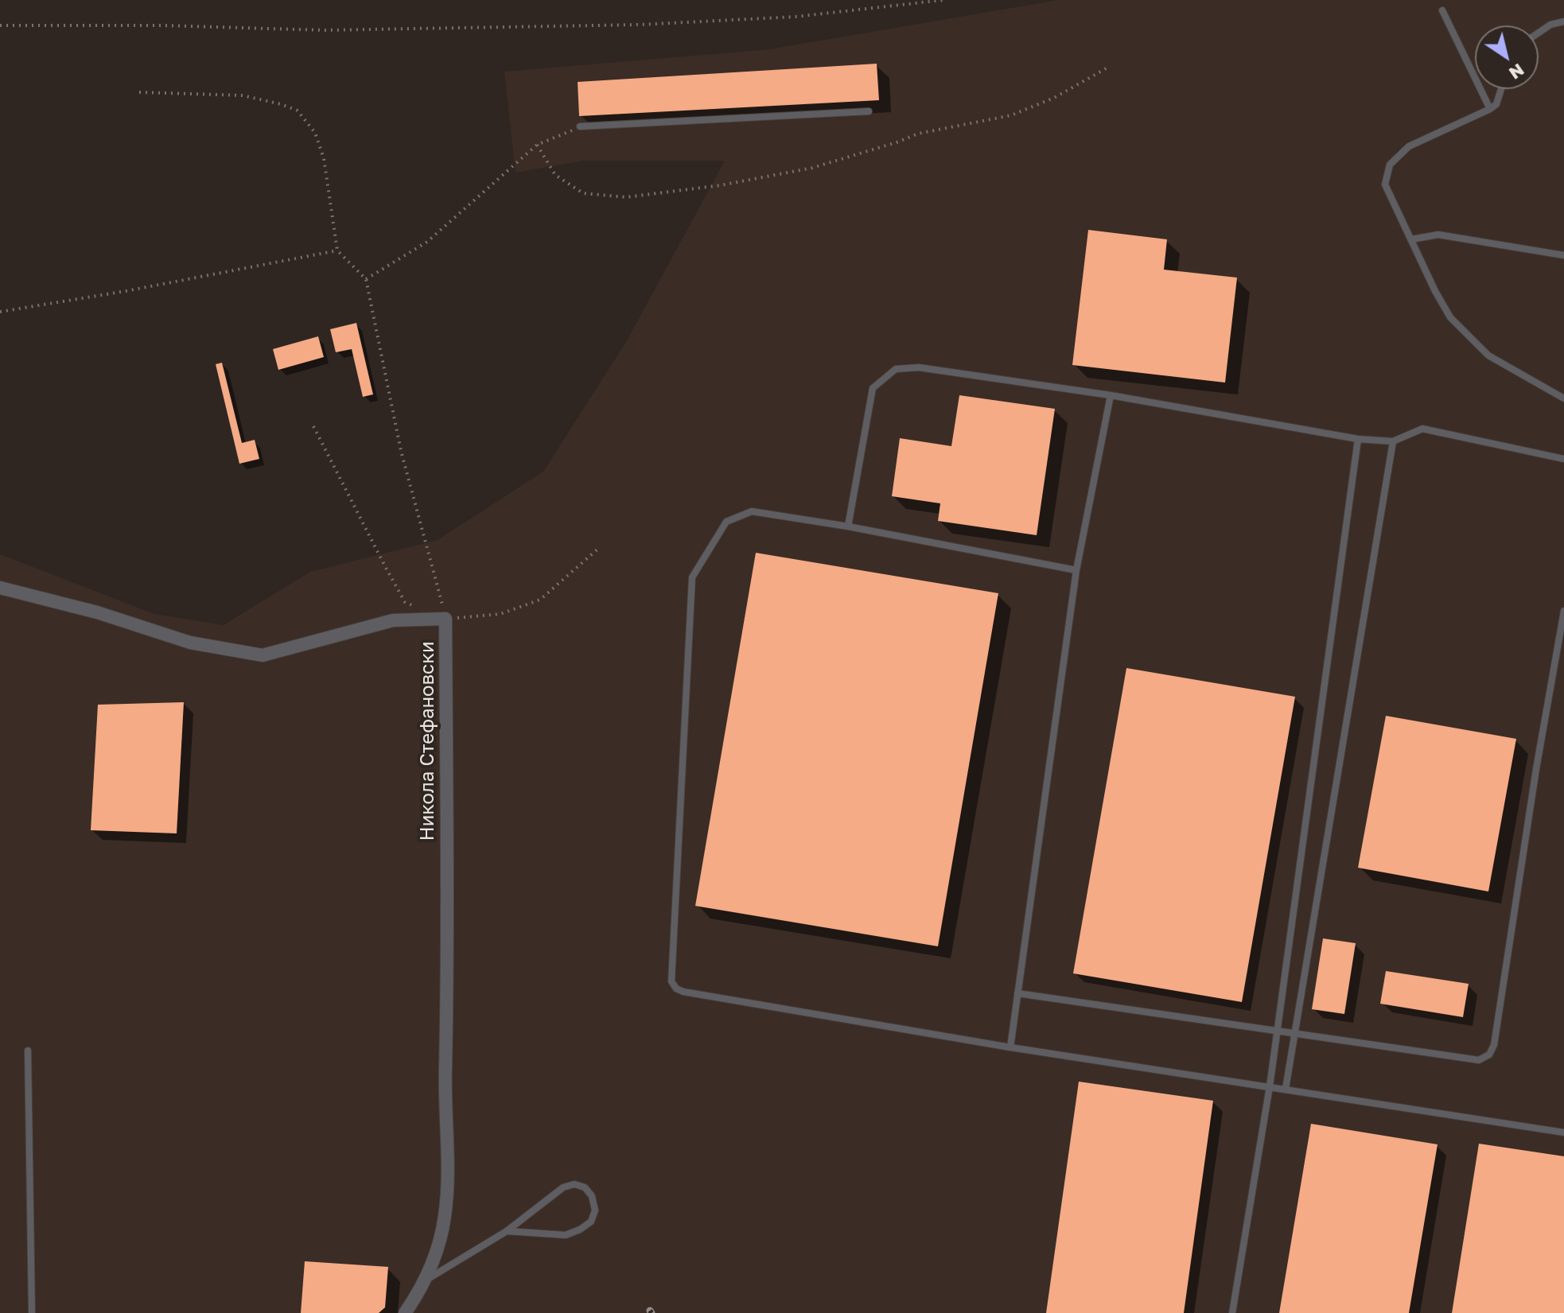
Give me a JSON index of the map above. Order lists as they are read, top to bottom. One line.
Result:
{"streets":{"street":["Никола Стефановски"]},"north":"bottom right"}
